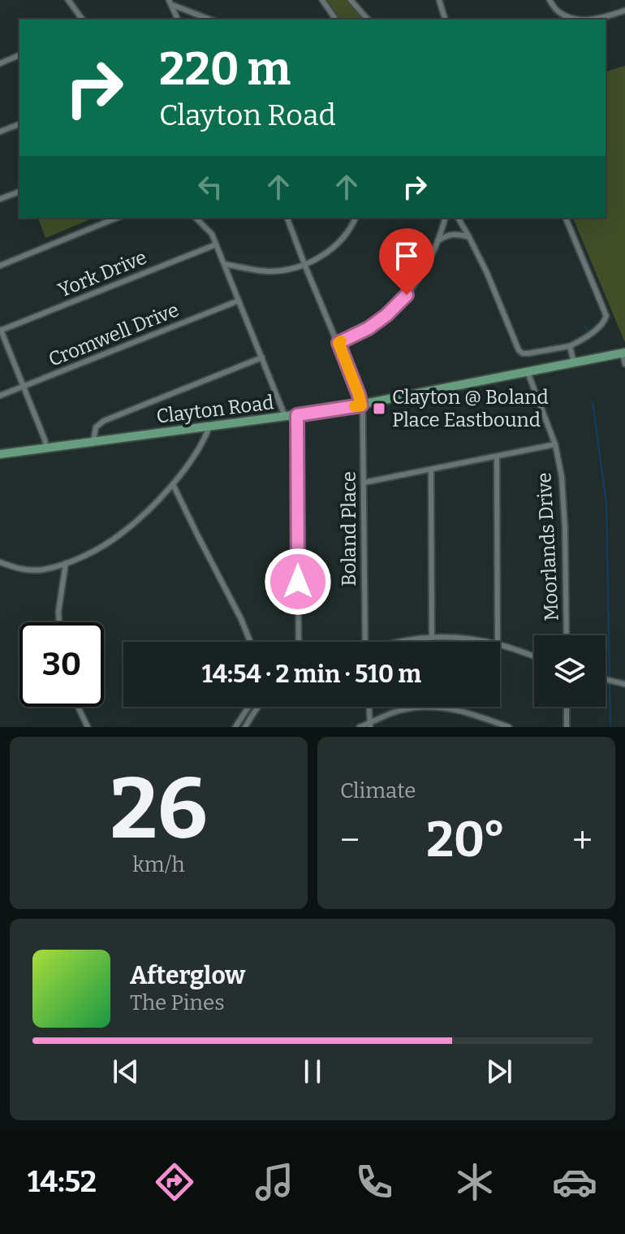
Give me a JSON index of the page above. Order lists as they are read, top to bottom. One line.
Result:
{"streets":{"main road":["Clayton Road"],"street":["York Drive","Cromwell Drive","Boland Place","Moorlands Drive"]},"crossings":[["Clayton Road","Boland Place"],["Clayton Road","Moorlands Drive"]],"places":{"transit":["Clayton @ Boland Place Eastbound"]},"page":{"turn":["220 m","Clayton Road"],"limit":"30","trip":"14:54 · 2 min · 510 m","tile":[["26","km/h"],"Climate"],"heat":["−","20°","+"],"song":["Afterglow","The Pines"],"tabs":"14:52"}}
